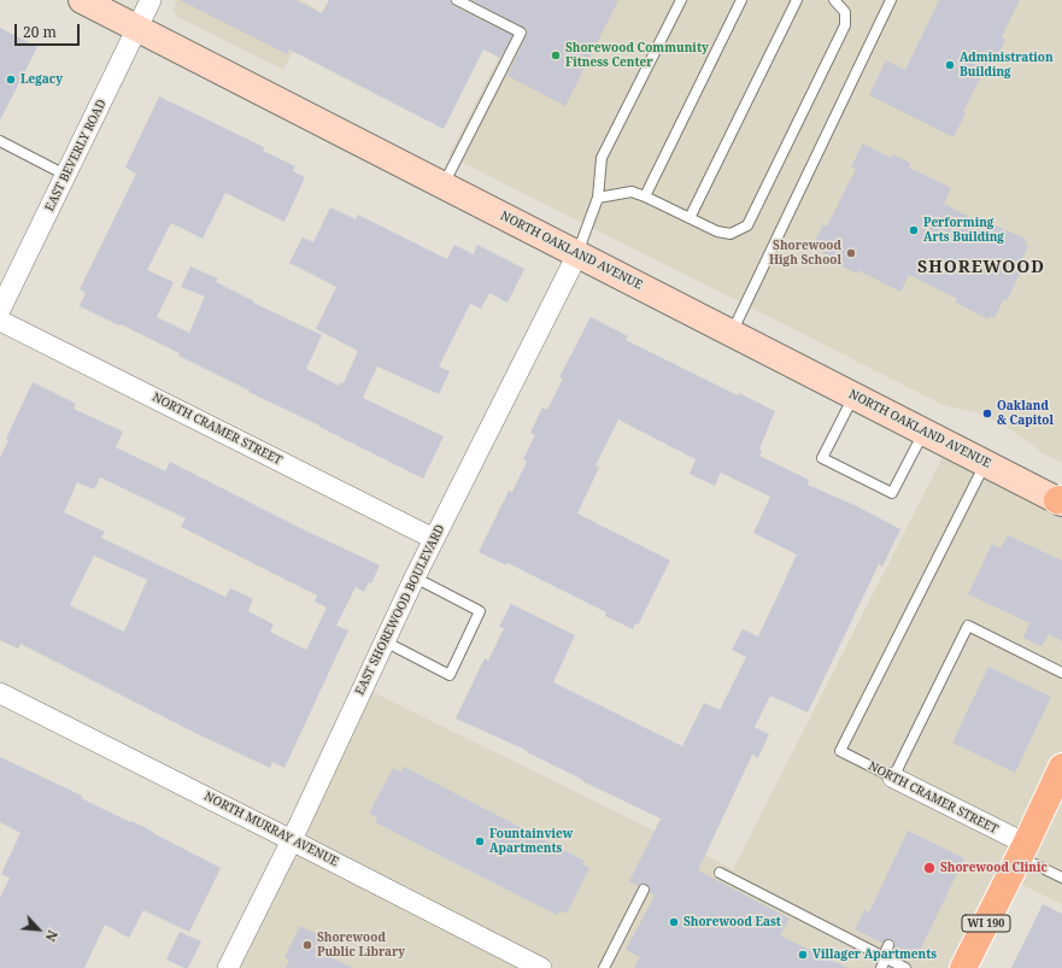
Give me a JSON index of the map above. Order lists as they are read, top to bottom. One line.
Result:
{"streets":{"main road":["NORTH OAKLAND AVENUE","WI 190"],"street":["EAST BEVERLY ROAD","NORTH CRAMER STREET","EAST SHOREWOOD BOULEVARD","NORTH MURRAY AVENUE"]},"crossings":[["EAST BEVERLY ROAD","NORTH OAKLAND AVENUE"],["NORTH OAKLAND AVENUE","NORTH CRAMER STREET"],["NORTH OAKLAND AVENUE","EAST SHOREWOOD BOULEVARD"],["NORTH CRAMER STREET","EAST SHOREWOOD BOULEVARD"],["NORTH CRAMER STREET","WI 190"],["EAST SHOREWOOD BOULEVARD","NORTH MURRAY AVENUE"]],"districts":["SHOREWOOD"],"places":["Shorewood Community Fitness Center","Administration Building","Legacy","Performing Arts Building","Shorewood High School","Oakland & Capitol","Fountainview Apartments","Shorewood Clinic","Shorewood East","Shorewood Public Library","Villager Apartments"],"scale_bar":"20 m","north":"bottom right"}
